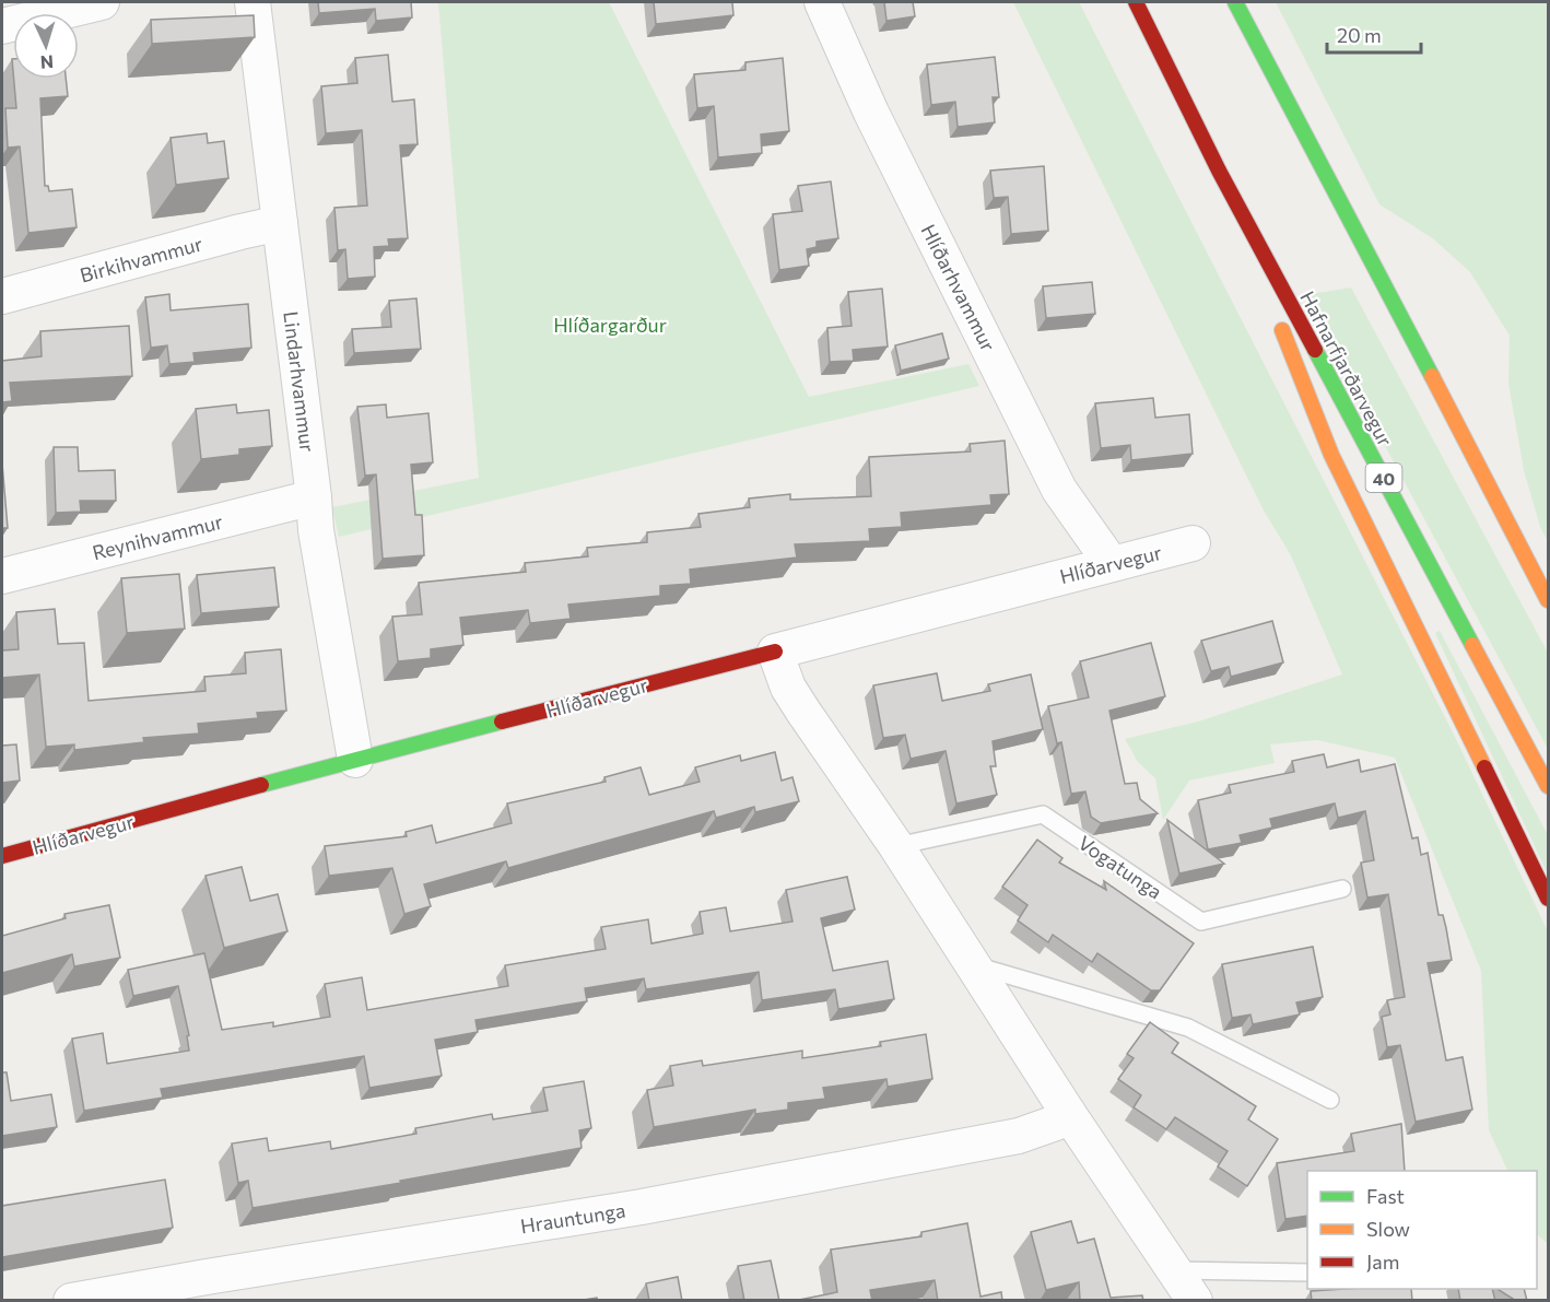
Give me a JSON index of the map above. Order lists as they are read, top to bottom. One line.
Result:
{"streets":{"main road":["Hafnarfjarðarvegur","40","Hlíðarvegur"],"street":["Birkihvammur","Hlíðarhvammur","Lindarhvammur","Reynihvammur","Hrauntunga"],"lane":["Vogatunga"]},"crossings":[["Birkihvammur","Lindarhvammur"],["Hlíðarhvammur","Hlíðarvegur"],["Lindarhvammur","Reynihvammur"],["Lindarhvammur","Hlíðarvegur"]],"parks":["Hlíðargarður"],"legend":["Fast","Slow","Jam"],"scale_bar":"20 m","north":"bottom"}
